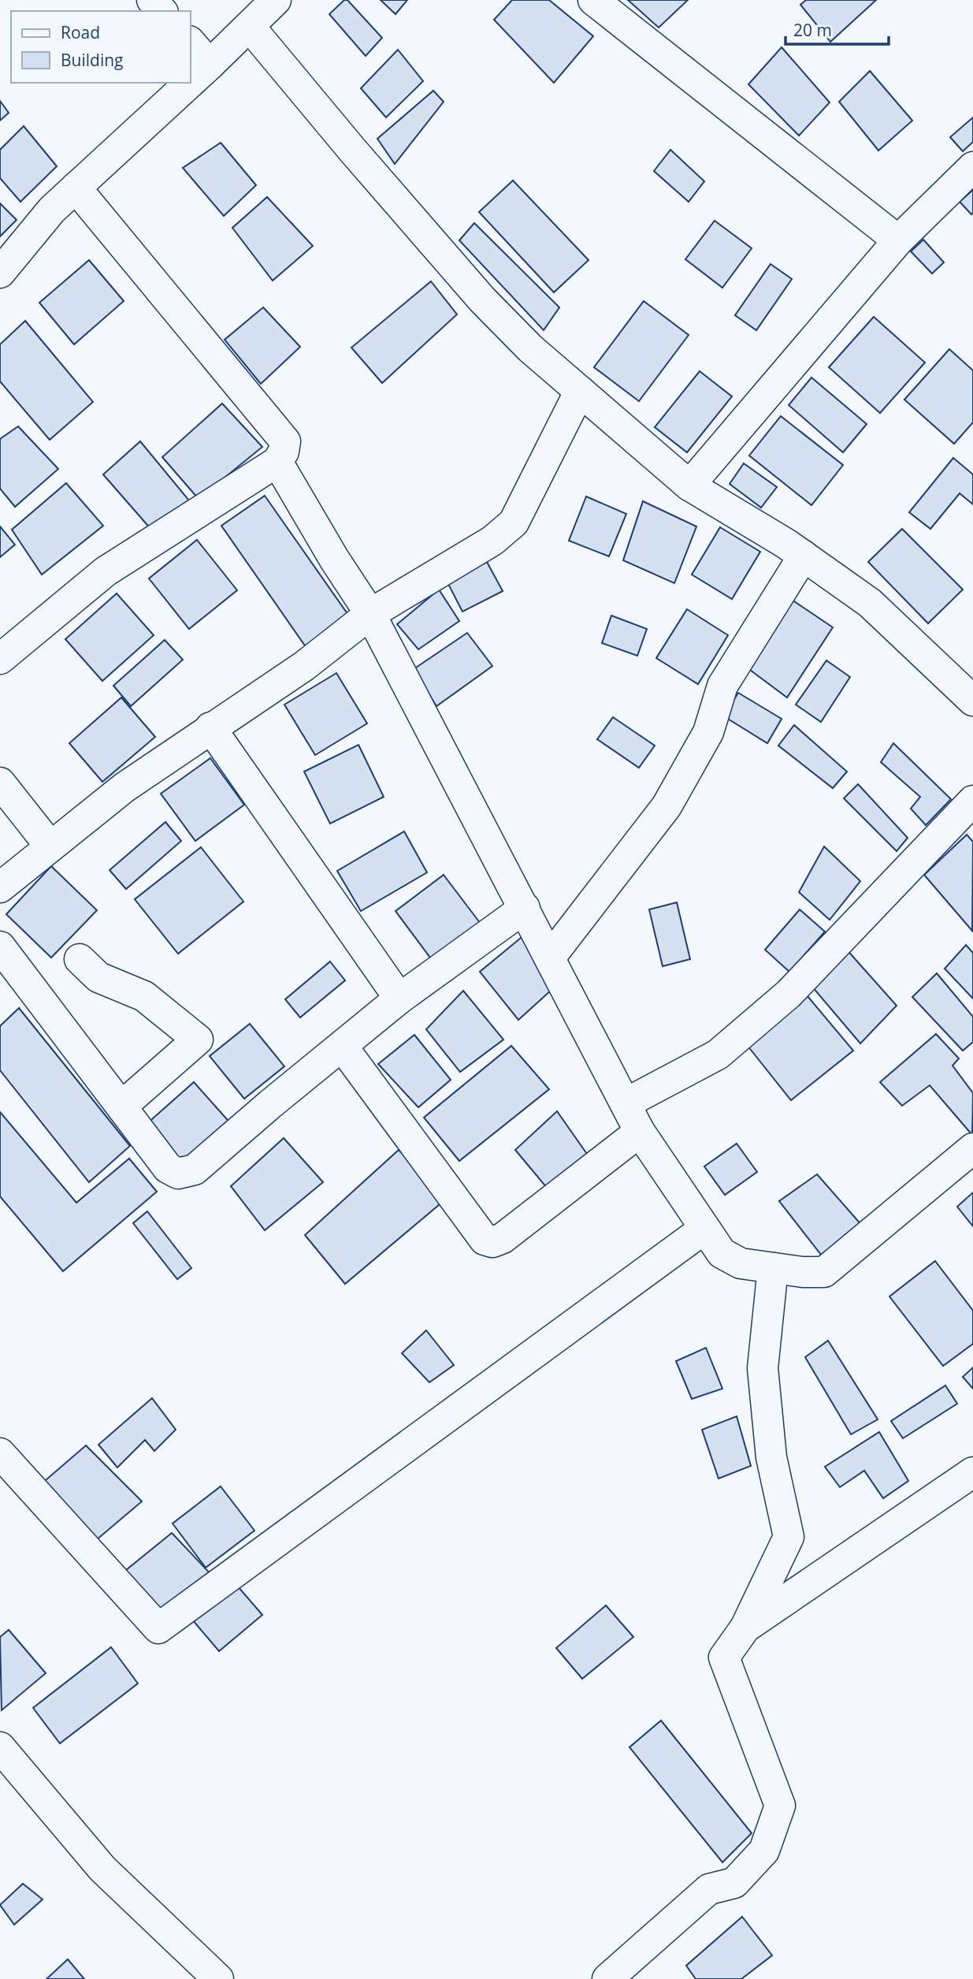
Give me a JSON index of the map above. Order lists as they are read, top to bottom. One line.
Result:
{"legend":["Road","Building"],"scale_bar":"20 m"}
